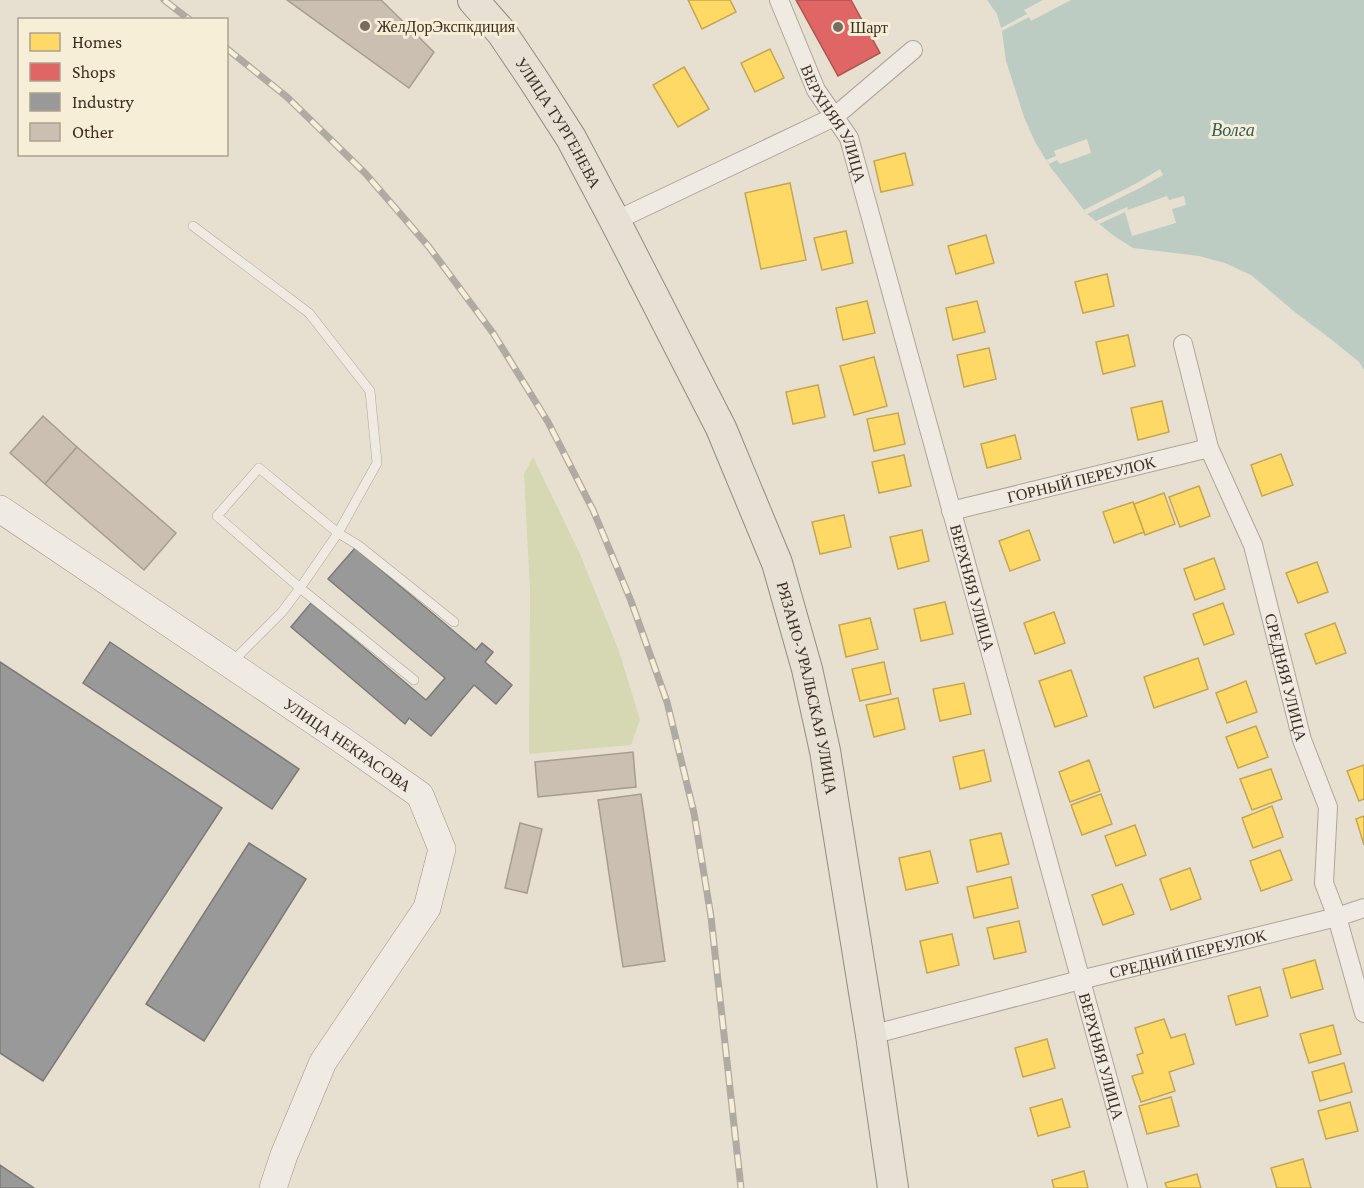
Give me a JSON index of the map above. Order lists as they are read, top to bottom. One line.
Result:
{"streets":{"main road":["УЛИЦА ТУРГЕНЕВА","РЯЗАНО-УРАЛЬСКАЯ УЛИЦА"],"street":["ВЕРХНЯЯ УЛИЦА","ГОРНЫЙ ПЕРЕУЛОК","СРЕДНЯЯ УЛИЦА","УЛИЦА НЕКРАСОВА","СРЕДНИЙ ПЕРЕУЛОК"]},"crossings":[["УЛИЦА ТУРГЕНЕВА","РЯЗАНО-УРАЛЬСКАЯ УЛИЦА"],["ВЕРХНЯЯ УЛИЦА","ГОРНЫЙ ПЕРЕУЛОК"],["ВЕРХНЯЯ УЛИЦА","СРЕДНИЙ ПЕРЕУЛОК"],["ГОРНЫЙ ПЕРЕУЛОК","СРЕДНЯЯ УЛИЦА"],["СРЕДНЯЯ УЛИЦА","СРЕДНИЙ ПЕРЕУЛОК"],["РЯЗАНО-УРАЛЬСКАЯ УЛИЦА","СРЕДНИЙ ПЕРЕУЛОК"]],"water":["Волга"],"places":["ЖелДорЭкспкдиция","Шарт"],"legend":["Homes","Shops","Industry","Other"]}
